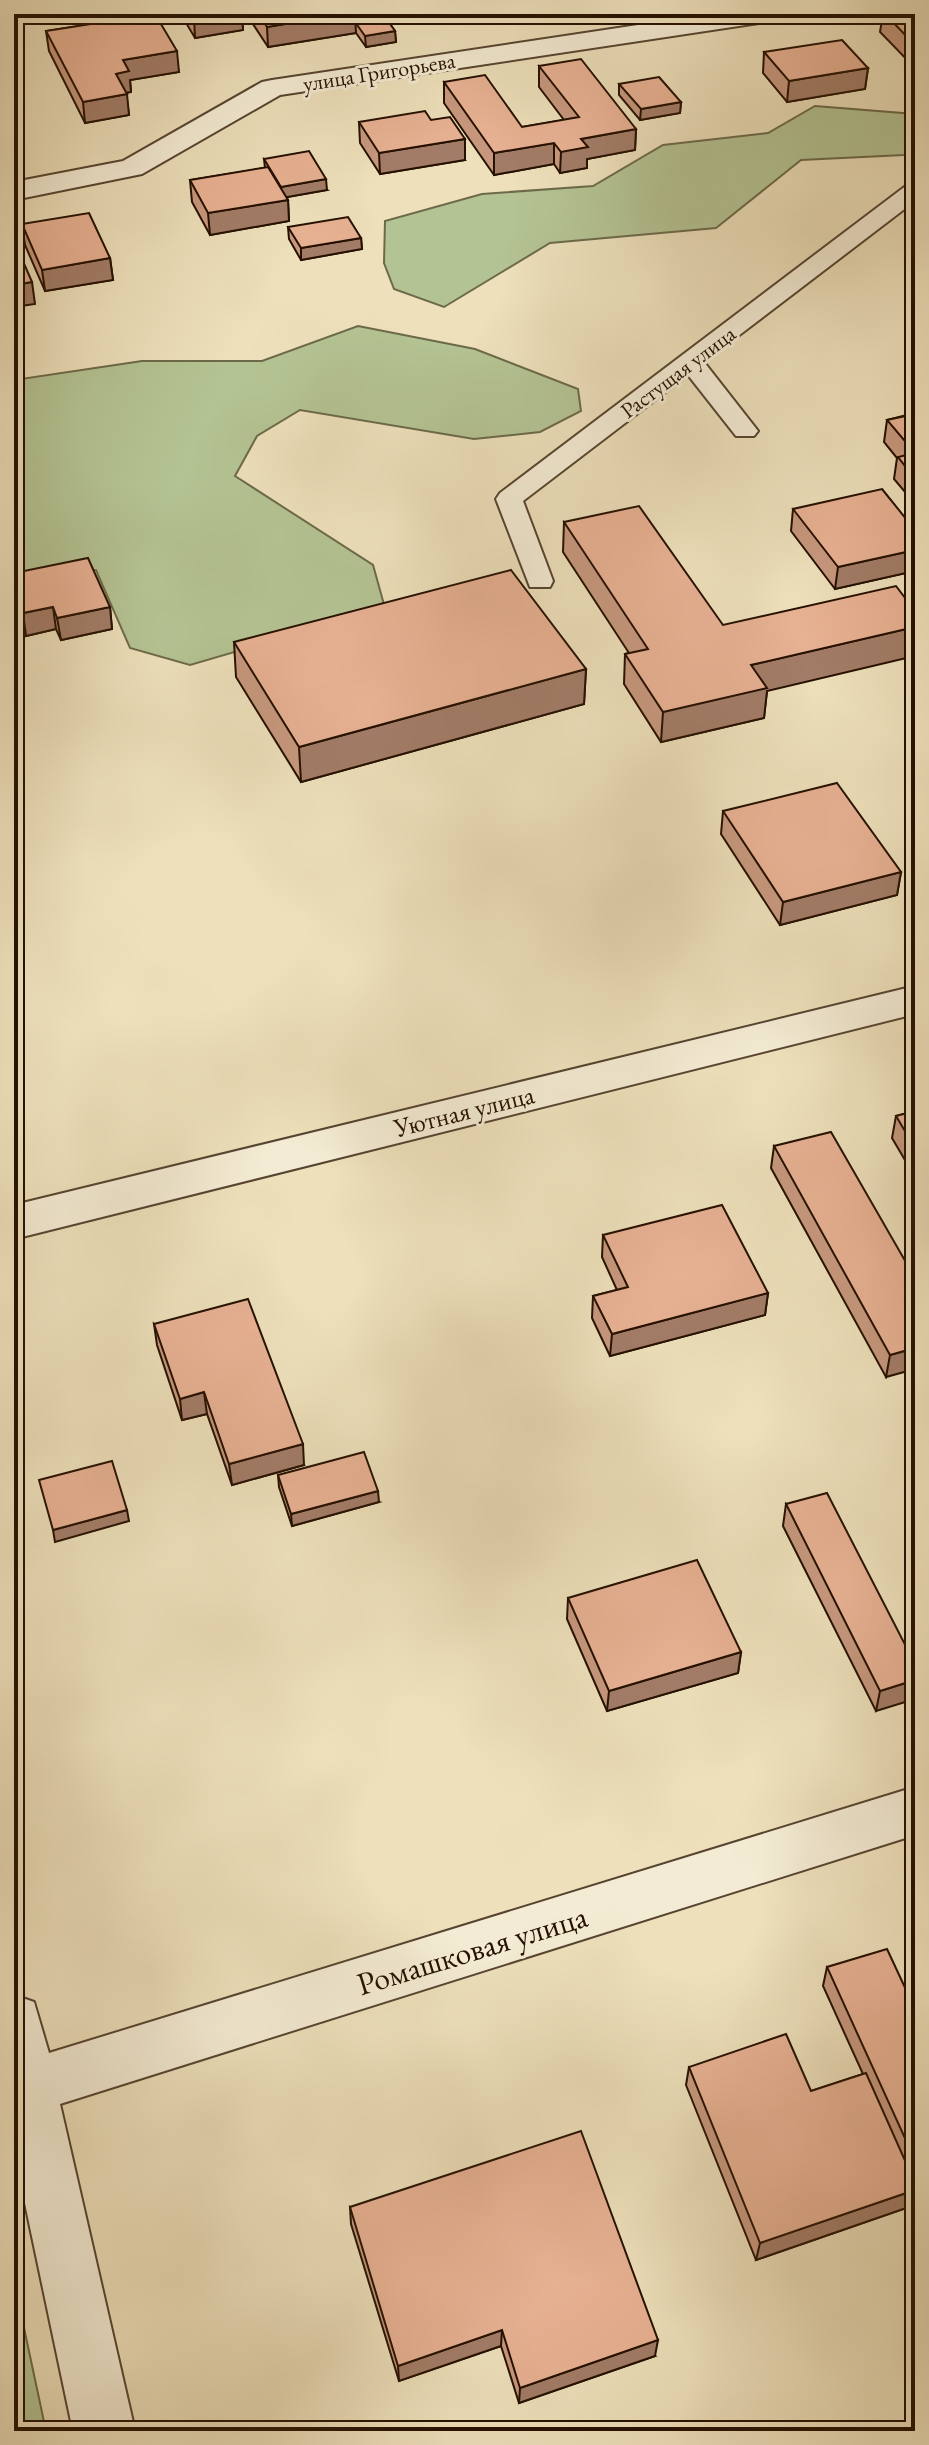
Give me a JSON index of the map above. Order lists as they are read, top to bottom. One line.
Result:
{"streets":{"street":["улица Григорьева","Уютная улица","Ромашковая улица"],"lane":["Растущая улица"]}}
